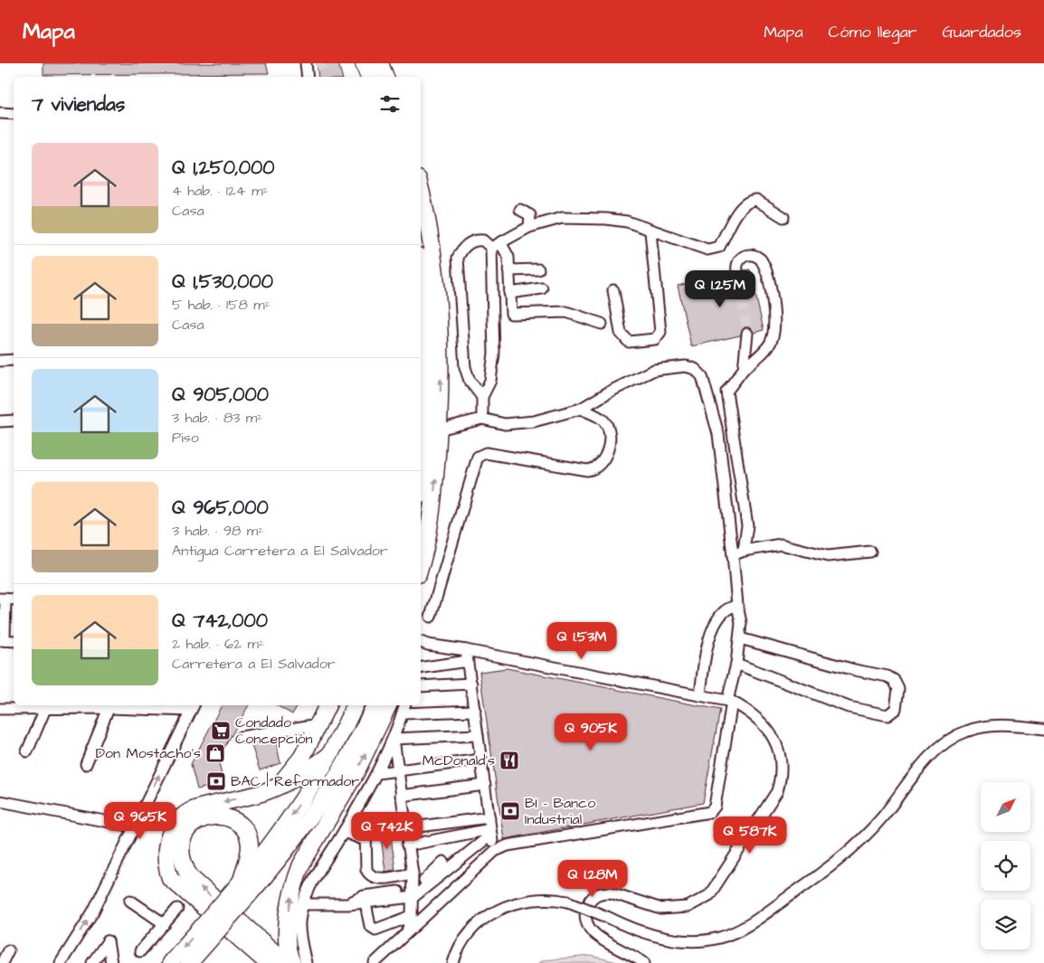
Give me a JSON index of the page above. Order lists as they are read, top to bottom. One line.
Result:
{"places":{"supermarket":["Condado Concepción"],"shop":["Don Mostacho’s"],"restaurant":["McDonald's"],"bank":["BAC | Reformador","BI - Banco Industrial"]},"north":"top right","page":{"header":"Mapa","nav":["Mapa","Cómo llegar","Guardados"],"heading":"7 viviendas","list":[{"name":"Q 1,250,000","note":"4 hab. · 124 m² · Casa"},{"name":"Q 1,530,000","note":"5 hab. · 158 m² · Casa"},{"name":"Q 905,000","note":"3 hab. · 83 m² · Piso"},{"name":"Q 965,000","note":"3 hab. · 98 m² · Antigua Carretera a El Salvador"},{"name":"Q 742,000","note":"2 hab. · 62 m² · Carretera a El Salvador"}],"price":["Q 1.25M","Q 1.53M","Q 905K","Q 965K","Q 742K","Q 587K","Q 1.28M"]}}
